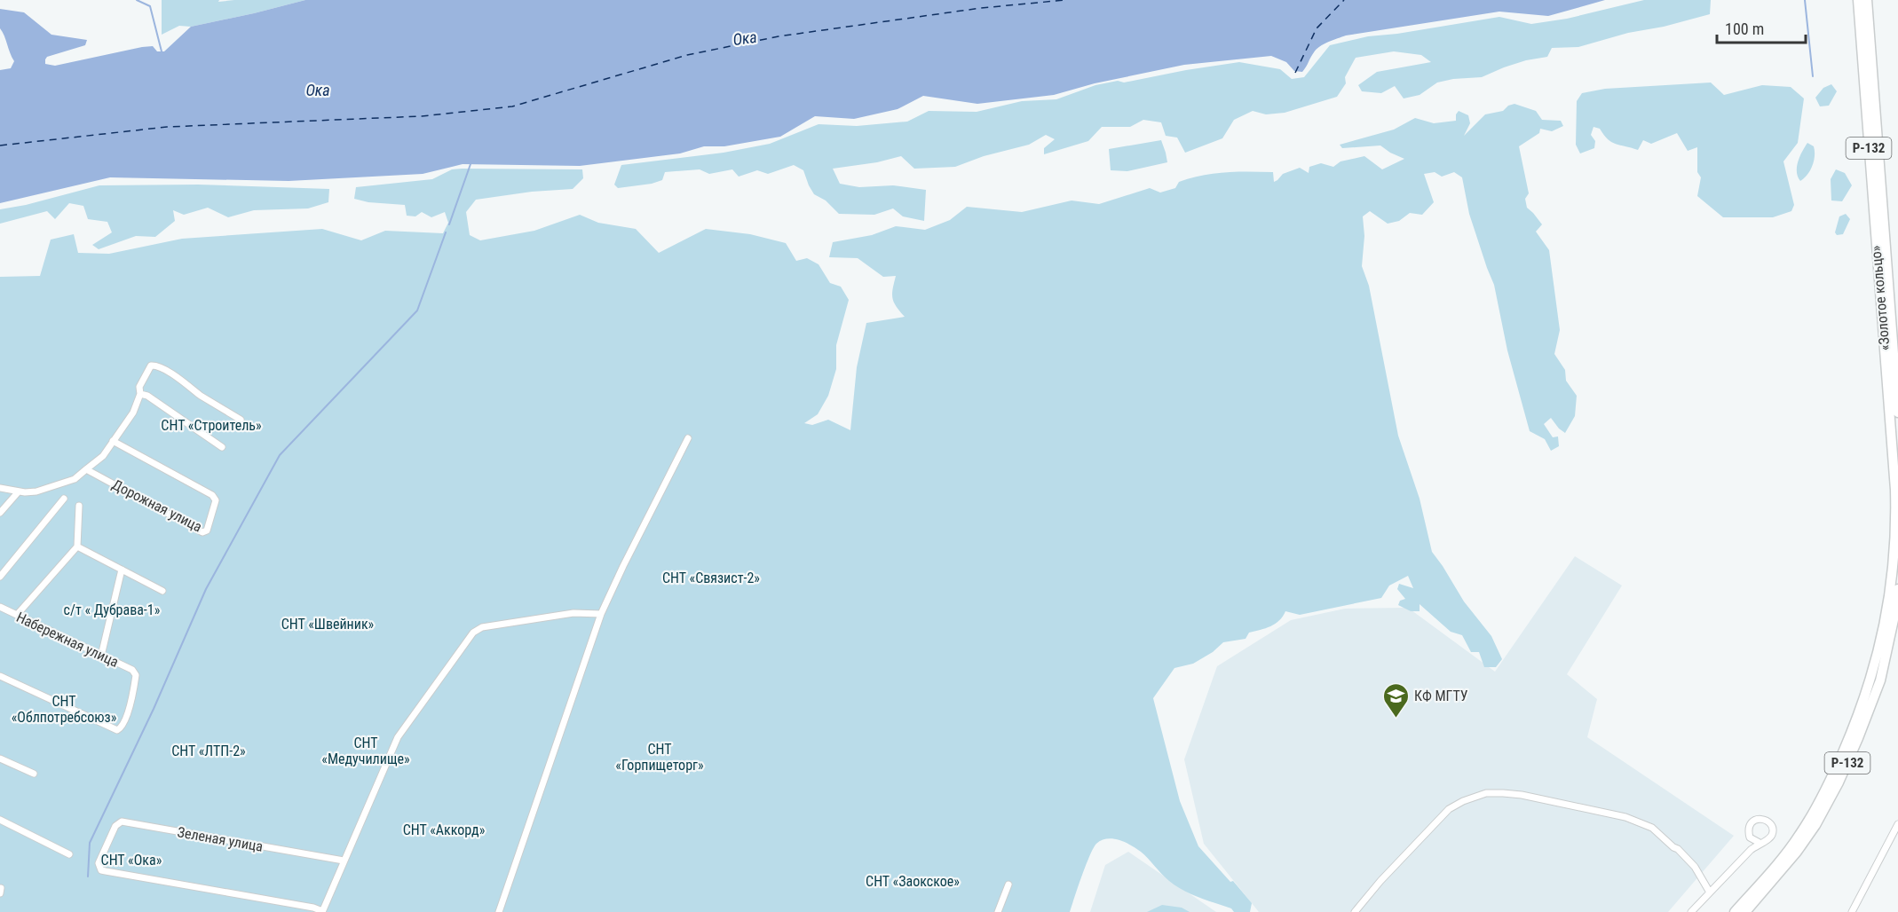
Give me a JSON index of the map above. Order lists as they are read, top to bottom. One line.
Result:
{"streets":{"highway":["Р-132","«Золотое кольцо»"],"street":["Дорожная улица","Набережная улица","Зеленая улица"]},"crossings":[["Р-132","«Золотое кольцо»"]],"water":["Ока"],"parks":["СНТ «Строитель»","СНТ «Связист-2»","с/т « Дубрава-1»","СНТ «Швейник»","СНТ «Облпотребсоюз»","СНТ «Медучилище»","СНТ «Горпищеторг»","СНТ «ЛТП-2»","СНТ «Аккорд»","СНТ «Ока»","СНТ «Заокское»"],"places":{"school or university":["КФ МГТУ"]},"scale_bar":"100 m"}
